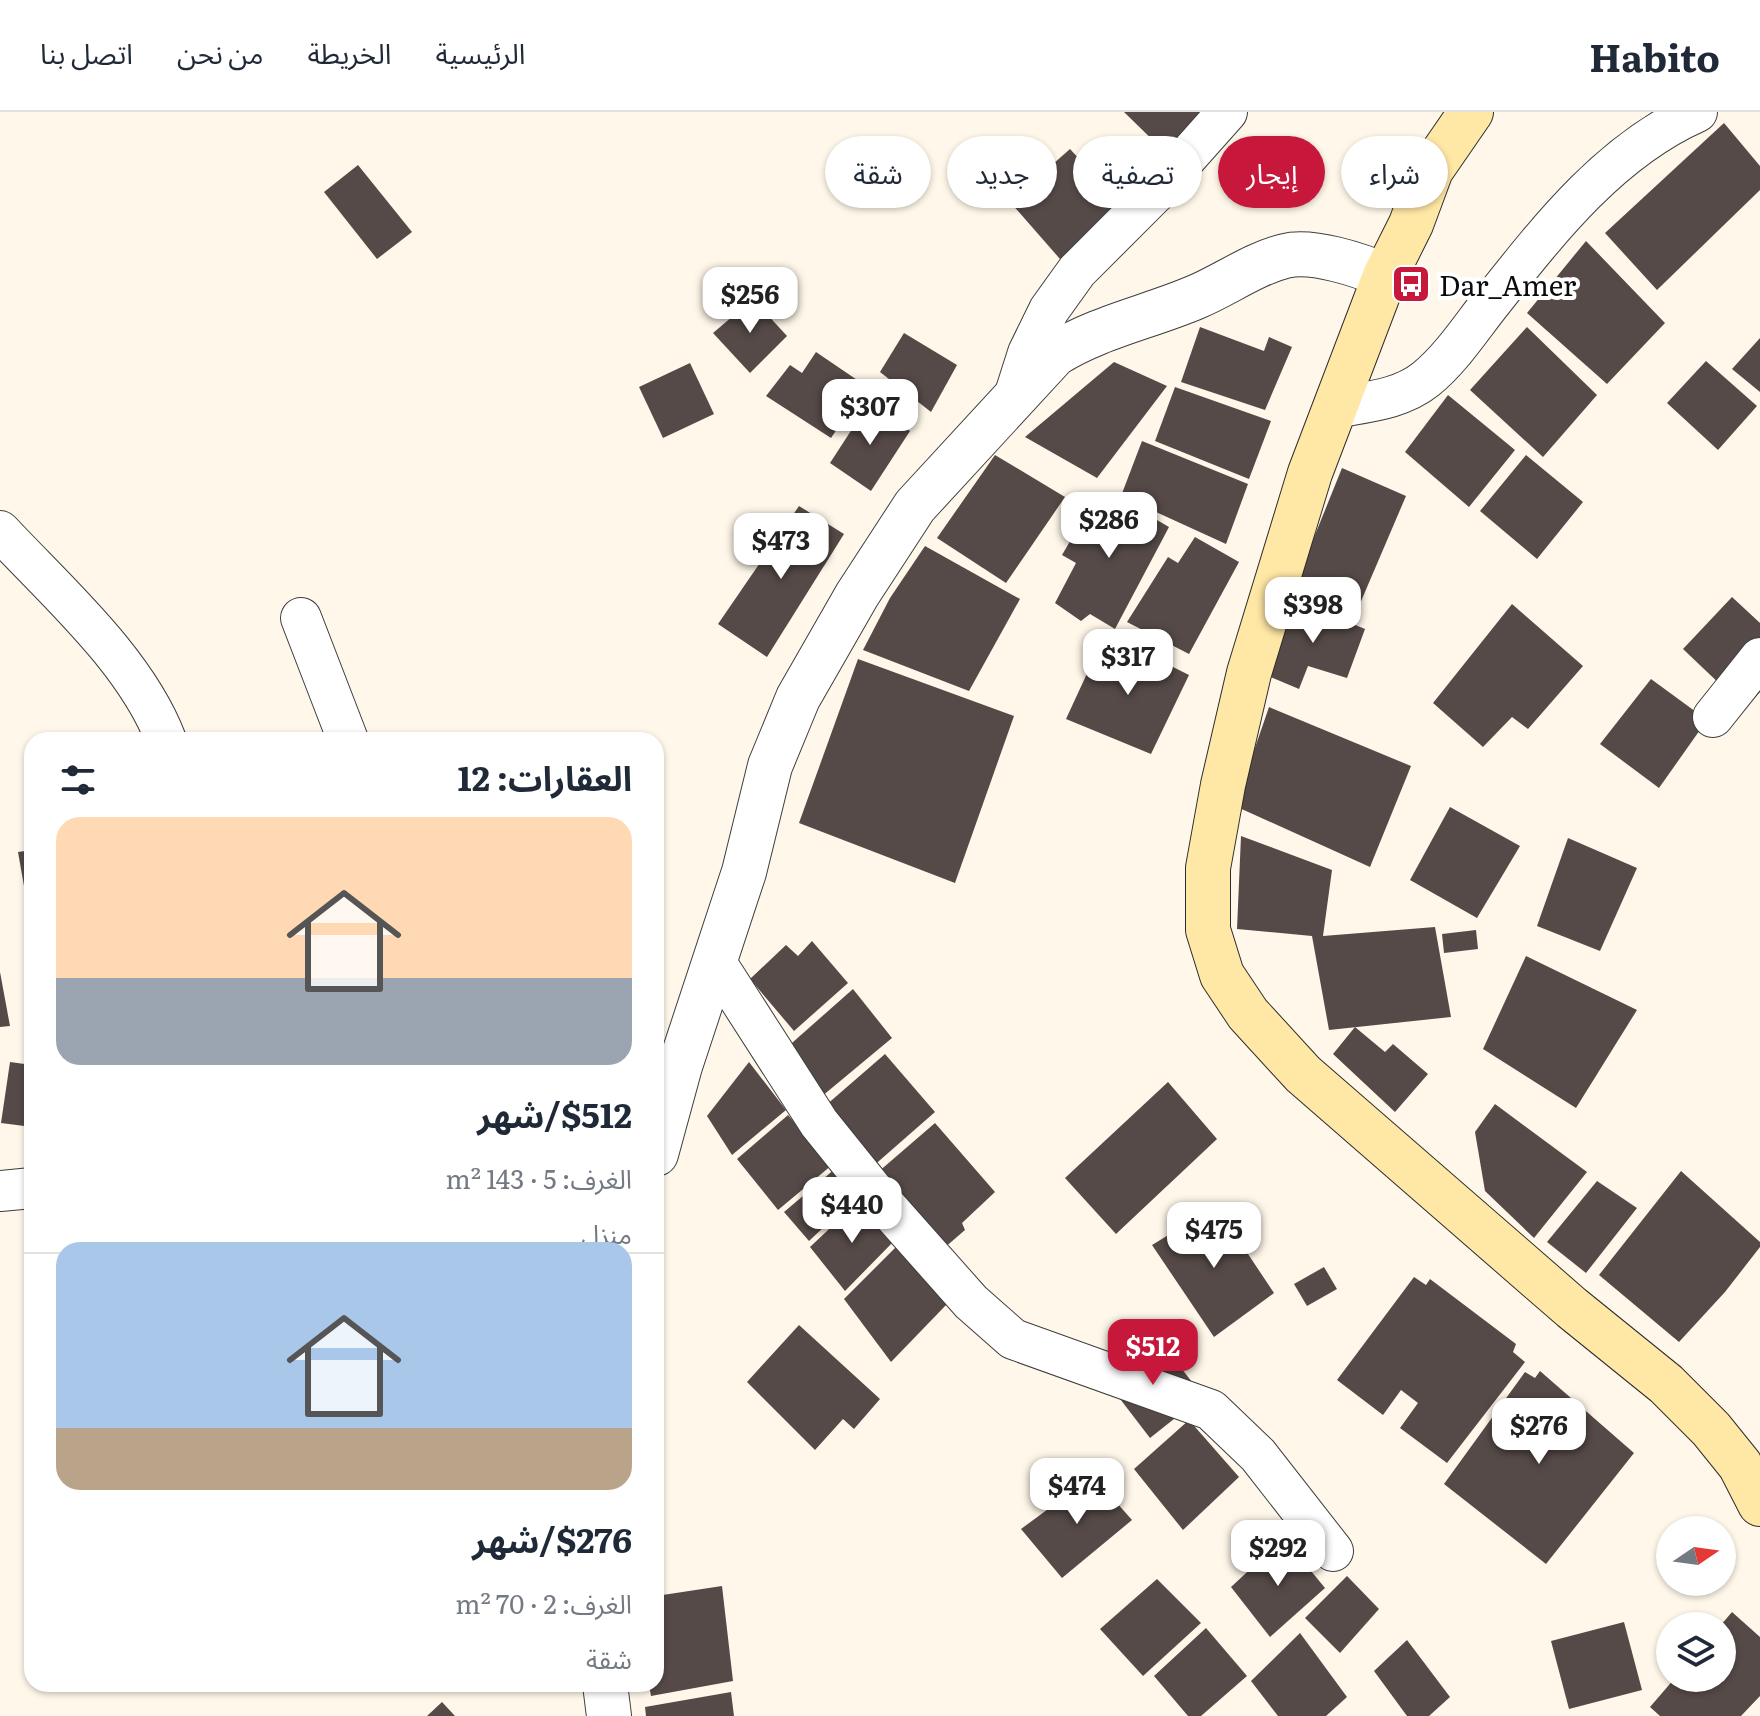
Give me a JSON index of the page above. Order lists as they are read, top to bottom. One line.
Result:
{"places":{"bus stop":["Dar_Amer"]},"north":"right","page":{"header":"Habito","nav":["الرئيسية","الخريطة","من نحن","اتصل بنا"],"chip":["شراء","إيجار","تصفية","جديد","شقة"],"price":["$256","$307","$286","$473","$398","$317","$440","$475","$512","$276","$474","$292"],"heading":"العقارات: 12","list":[{"name":"$512/شهر","note":"الغرف: 5 · 143 m² · منزل"},{"name":"$276/شهر","note":"الغرف: 2 · 70 m² · شقة"}]}}
